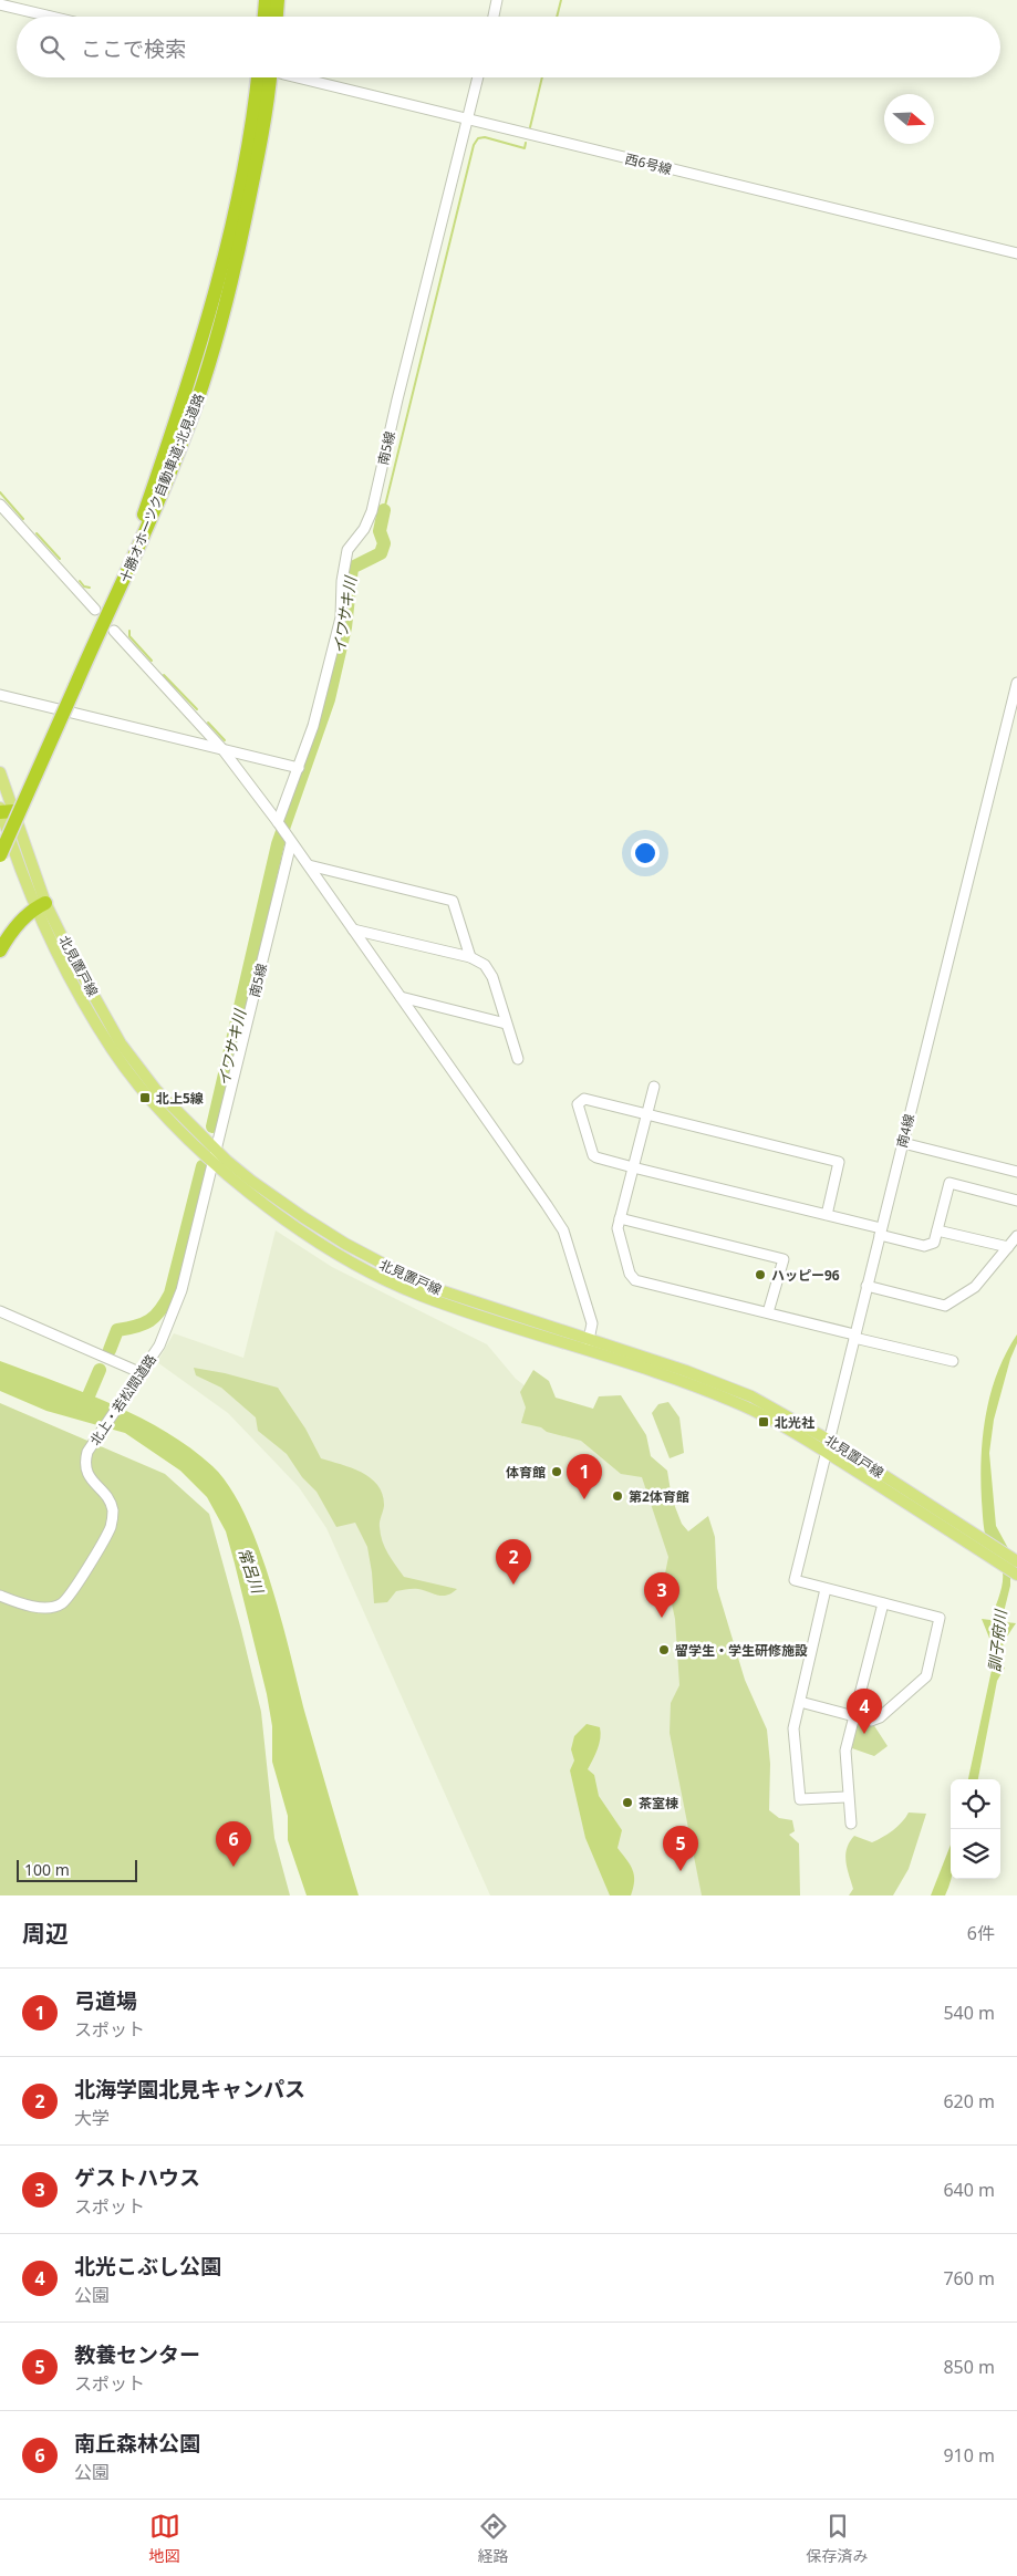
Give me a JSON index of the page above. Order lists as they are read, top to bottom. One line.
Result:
{"streets":{"highway":["十勝オホーツク自動車道;北見道路"],"main road":["北見置戸線"],"street":["西6号線","南5線","南4線","北上・若松間道路"]},"crossings":[["西6号線","南5線"],["南5線","北見置戸線"],["南5線","北上・若松間道路"],["北見置戸線","南4線"],["北見置戸線","北上・若松間道路"]],"water":["イワサキ川","常呂川","訓子府川"],"places":{"transit":["北上5線","北光社"],"other":["ハッピー96","体育館","第2体育館","留学生・学生研修施設","茶室棟"]},"scale_bar":"100 m","north":"right","page":{"search":"ここで検索","pins":["1","2","3","4","6","5"],"scale":"100 m","heading":["周辺","6件"],"list":[{"mark":"1","name":"弓道場","note":"スポット","value":"540 m"},{"mark":"2","name":"北海学園北見キャンパス","note":"大学","value":"620 m"},{"mark":"3","name":"ゲストハウス","note":"スポット","value":"640 m"},{"mark":"4","name":"北光こぶし公園","note":"公園","value":"760 m"},{"mark":"5","name":"教養センター","note":"スポット","value":"850 m"},{"mark":"6","name":"南丘森林公園","note":"公園","value":"910 m"}],"nav":["地図","経路","保存済み"]}}
